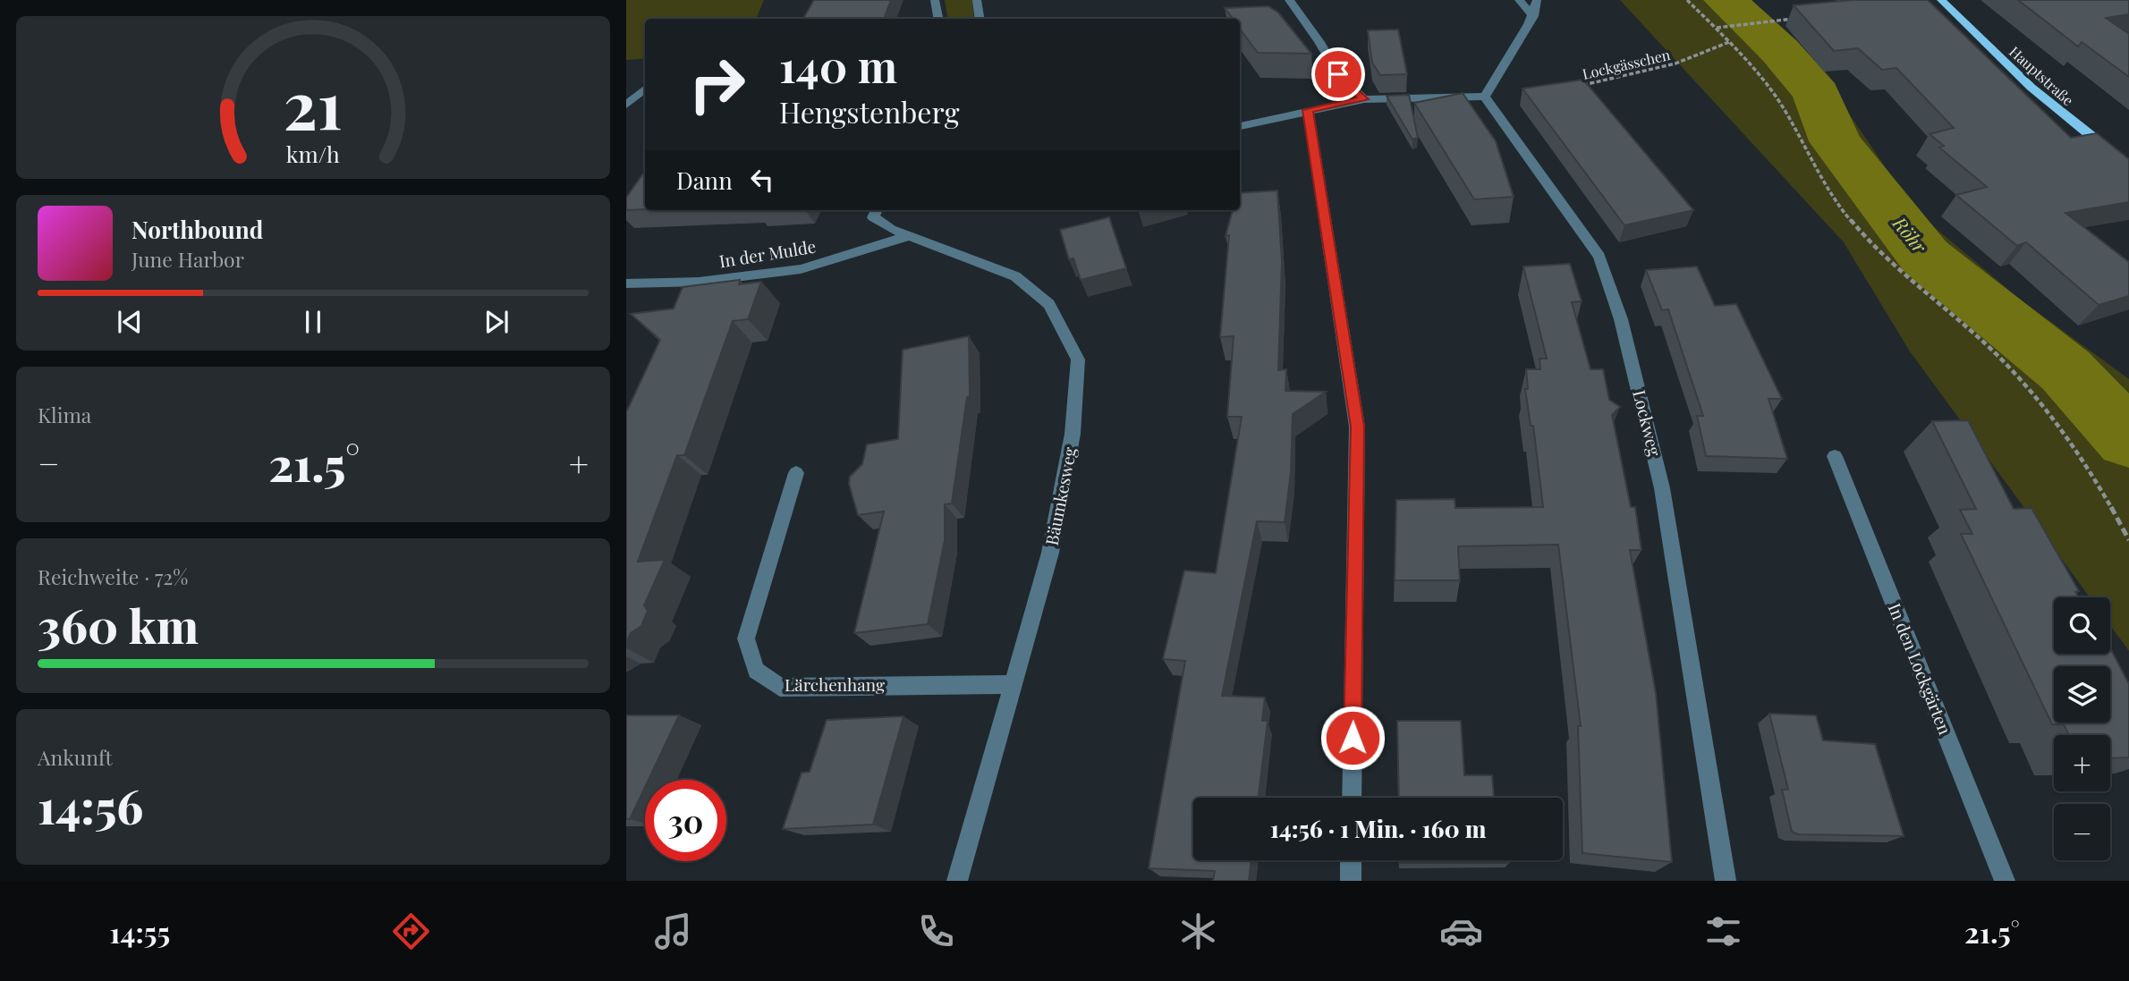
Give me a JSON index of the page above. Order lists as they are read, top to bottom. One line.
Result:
{"streets":{"main road":["Hauptstraße"],"street":["In der Mulde","Lockweg","Bäumkesweg","In den Lockgärten","Lärchenhang"],"path":["Lockgässchen"]},"crossings":[["In der Mulde","Bäumkesweg"],["Bäumkesweg","Lärchenhang"]],"water":["Röhr"],"page":{"turn":["140 m","Hengstenberg"],"then":"Dann","song":["Northbound","June Harbor"],"tile":["Klima",["Reichweite · 72%","360 km"],["Ankunft","14:56"]],"heat":["−","21.5°","+"],"map_buttons":["+","−"],"limit":"30","trip":"14:56 · 1 Min. · 160 m","tabs":["14:55","21.5°"],"gauge":["21","km/h"]}}
